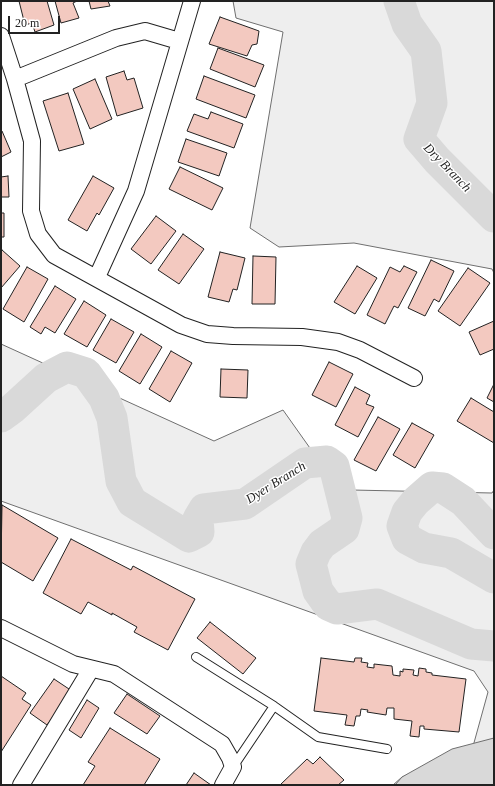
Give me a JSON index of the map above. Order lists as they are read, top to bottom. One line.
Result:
{"water":["Dry Branch","Dyer Branch"],"scale_bar":"20 m"}
